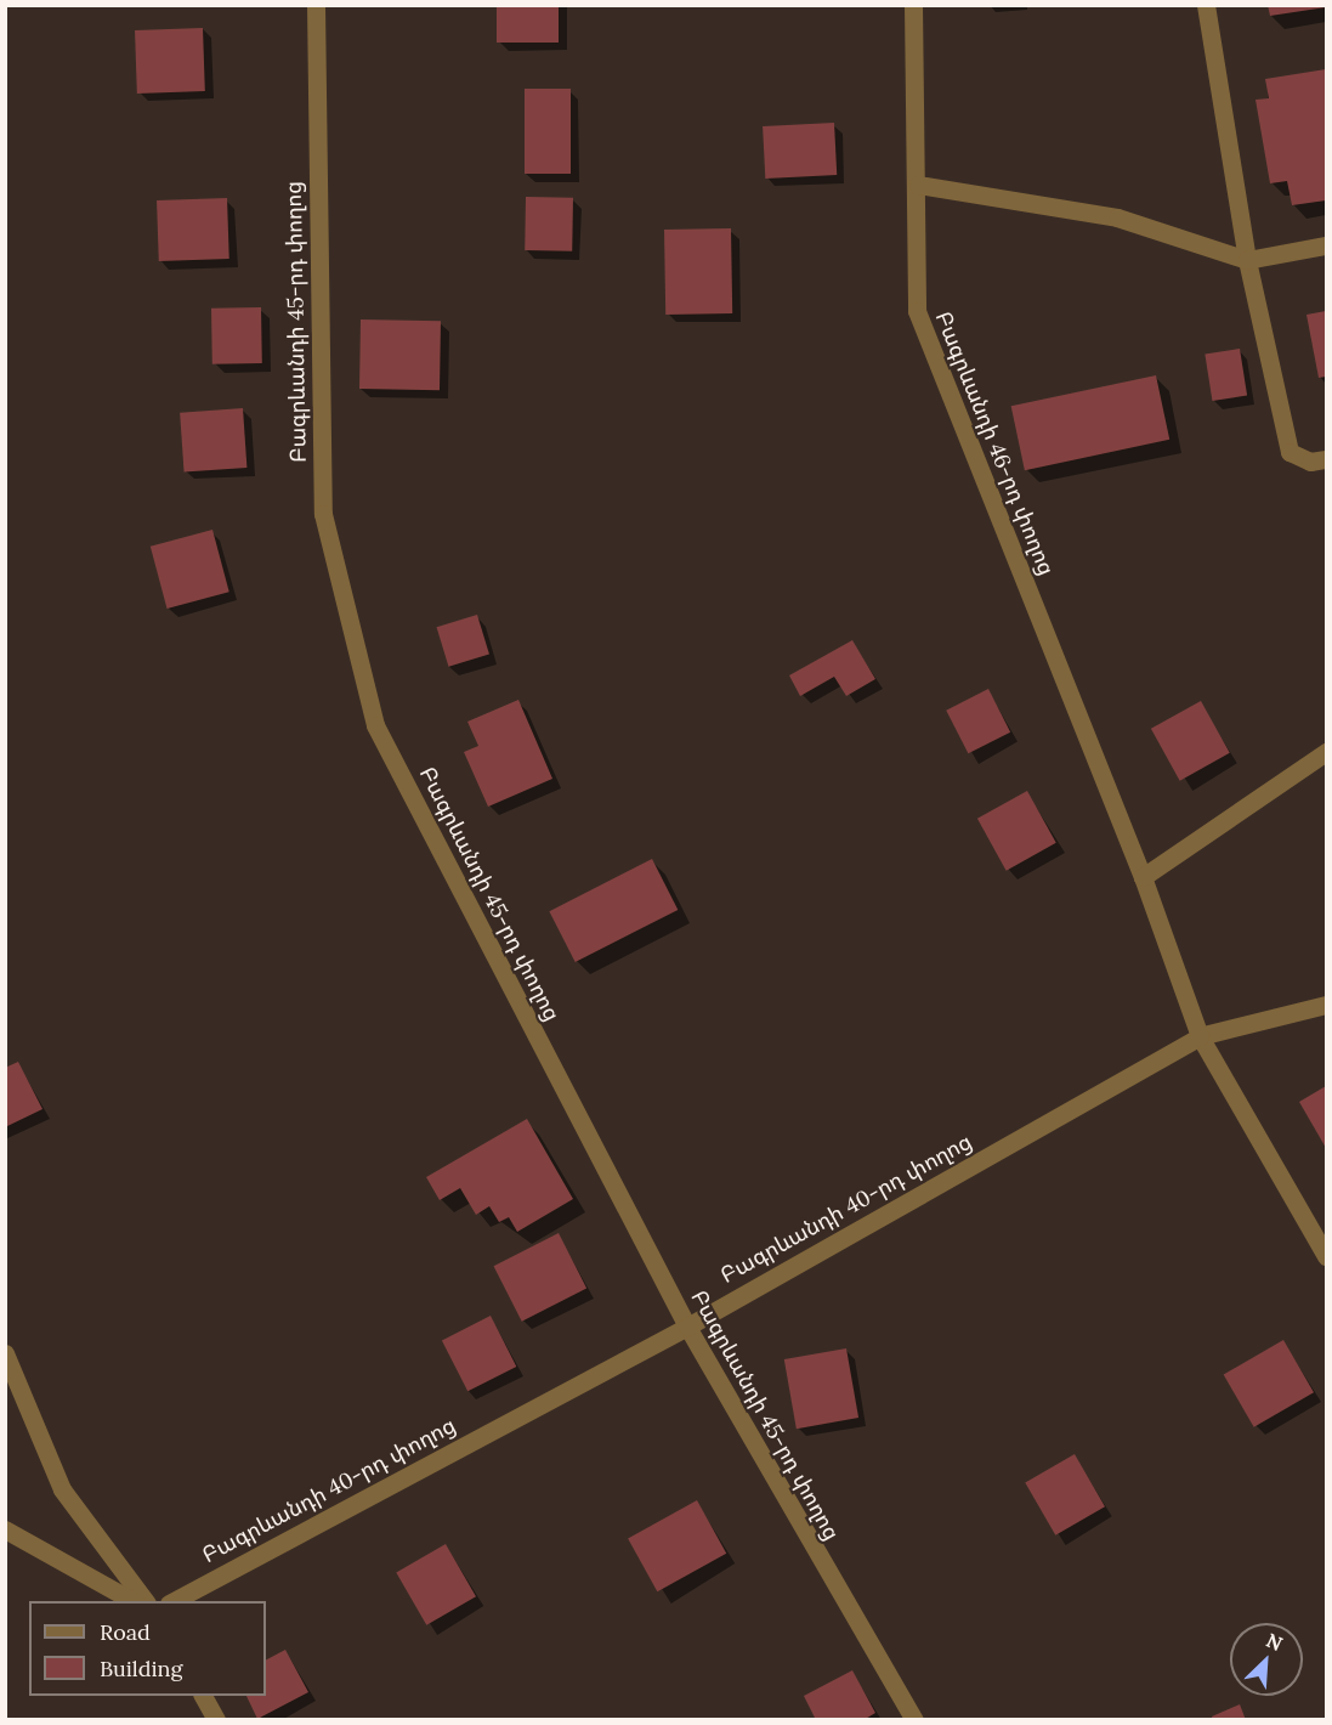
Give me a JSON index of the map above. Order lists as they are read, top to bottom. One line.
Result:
{"streets":{"street":["Բագրևանդի 45-րդ փողոց","Բագրևանդի 46-րդ փողոց","Բագրևանդի 40-րդ փողոց"]},"crossings":[["Բագրևանդի 45-րդ փողոց","Բագրևանդի 40-րդ փողոց"]],"legend":["Road","Building"],"north":"top right"}
